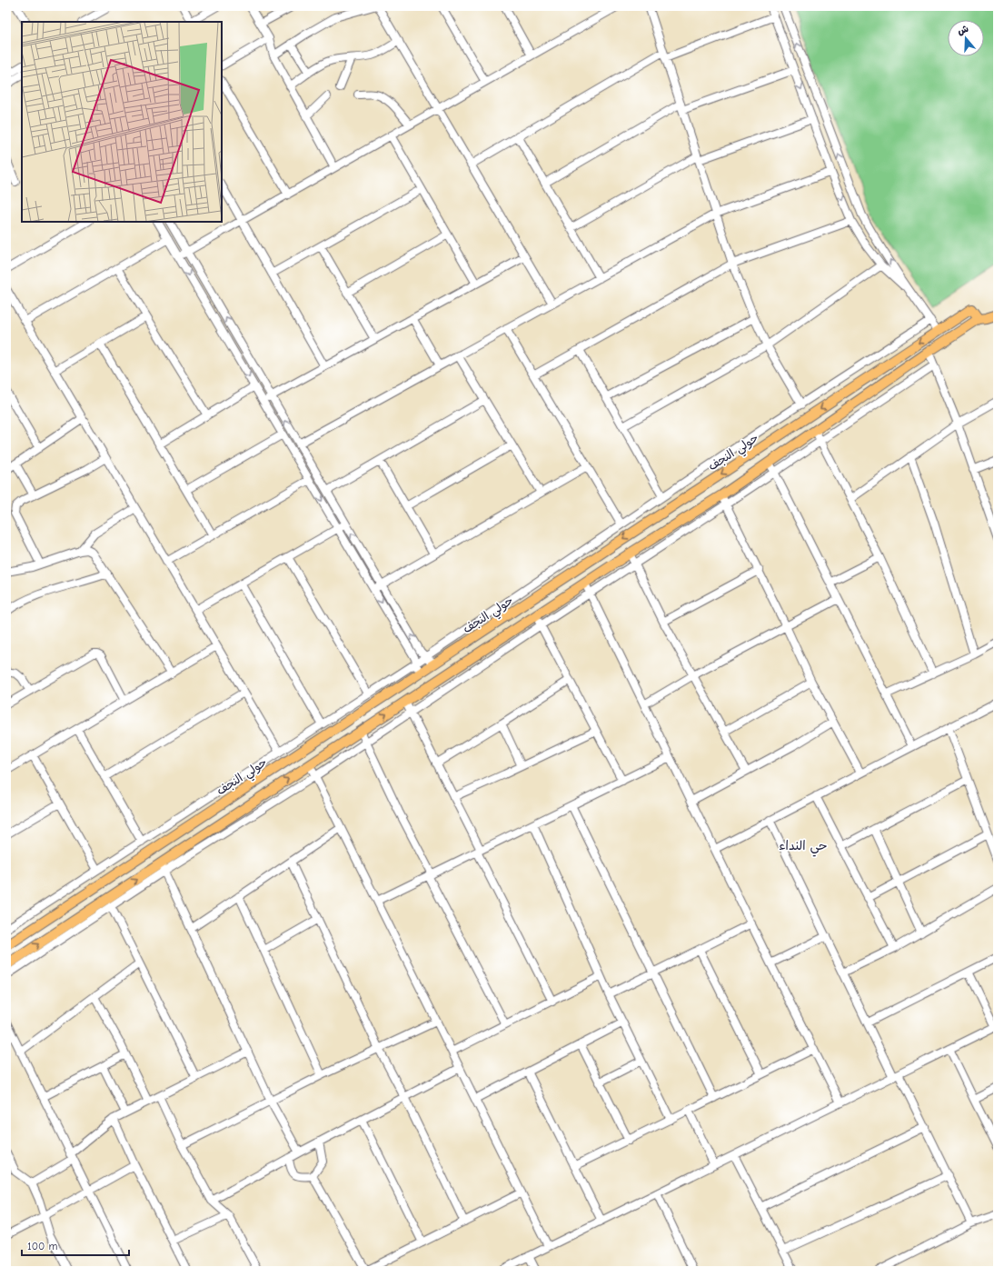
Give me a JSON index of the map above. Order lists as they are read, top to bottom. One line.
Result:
{"streets":{"main road":["حولي النجف"]},"districts":["حي النداء"],"scale_bar":"100 m","north":"top"}
